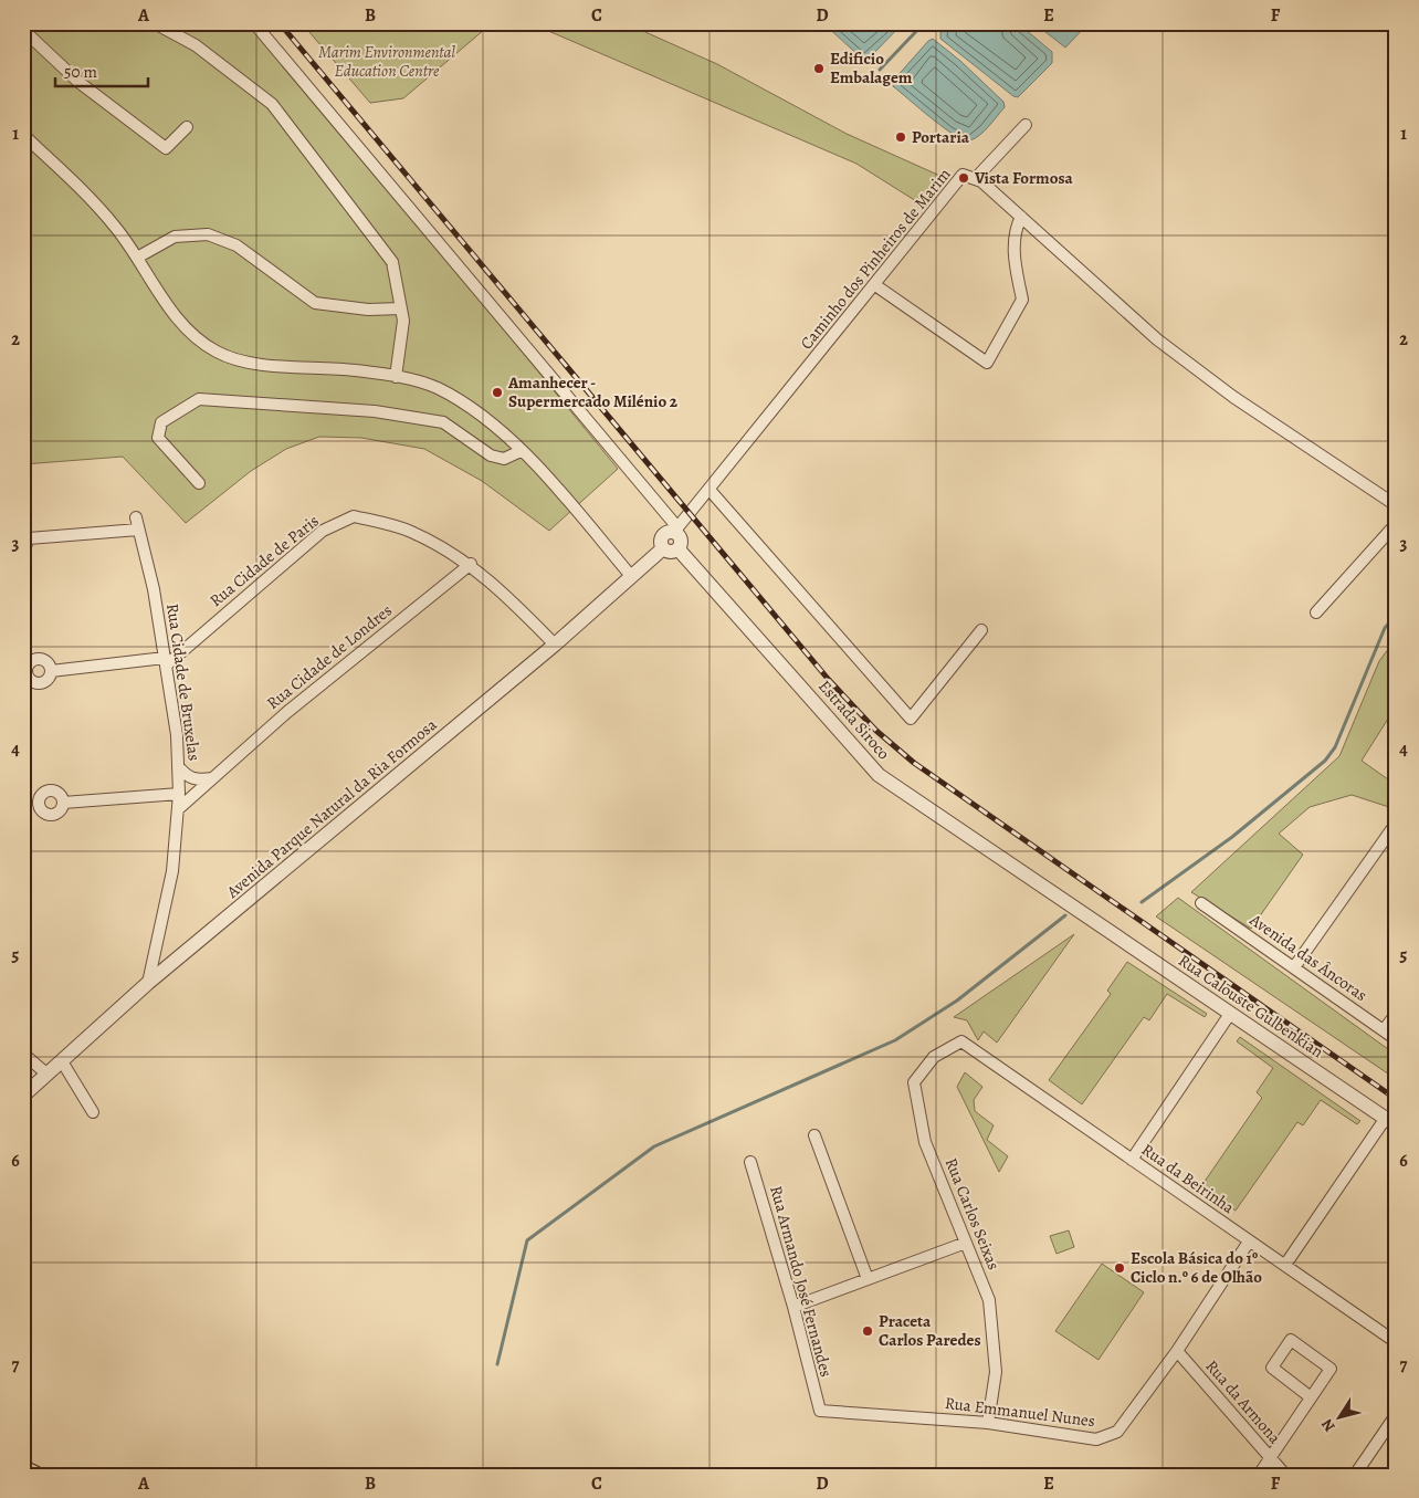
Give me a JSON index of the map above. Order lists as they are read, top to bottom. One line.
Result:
{"streets":{"street":["Caminho dos Pinheiros de Marim","Rua Cidade de Paris","Rua Cidade de Londres","Rua Cidade de Bruxelas","Estrada Siroco","Avenida Parque Natural da Ria Formosa","Avenida das Âncoras","Rua Calouste Gulbenkian","Rua da Beirinha","Rua Carlos Seixas","Rua Armando José Fernandes","Rua da Armona","Rua Emmanuel Nunes"]},"crossings":[["Caminho dos Pinheiros de Marim","Estrada Siroco"],["Caminho dos Pinheiros de Marim","Avenida Parque Natural da Ria Formosa"],["Rua Cidade de Paris","Rua Cidade de Londres"],["Rua Cidade de Paris","Rua Cidade de Bruxelas"],["Rua Cidade de Paris","Avenida Parque Natural da Ria Formosa"],["Rua Cidade de Londres","Rua Cidade de Bruxelas"],["Rua Cidade de Bruxelas","Avenida Parque Natural da Ria Formosa"],["Estrada Siroco","Avenida Parque Natural da Ria Formosa"],["Estrada Siroco","Rua Calouste Gulbenkian"],["Rua da Beirinha","Rua Carlos Seixas"],["Rua da Beirinha","Rua Emmanuel Nunes"],["Rua Carlos Seixas","Rua Emmanuel Nunes"],["Rua Armando José Fernandes","Rua Emmanuel Nunes"],["Rua da Armona","Rua Emmanuel Nunes"]],"parks":["Marim Environmental Education Centre"],"places":["Edificio Embalagem","Portaria","Vista Formosa","Amanhecer - Supermercado Milénio 2","Escola Básica do 1º Ciclo n.º 6 de Olhão","Praceta Carlos Paredes"],"scale_bar":"50 m","north":"bottom left","grid":{"columns":["A","B","C","D","E","F"],"rows":["1","2","3","4","5","6","7"]}}
